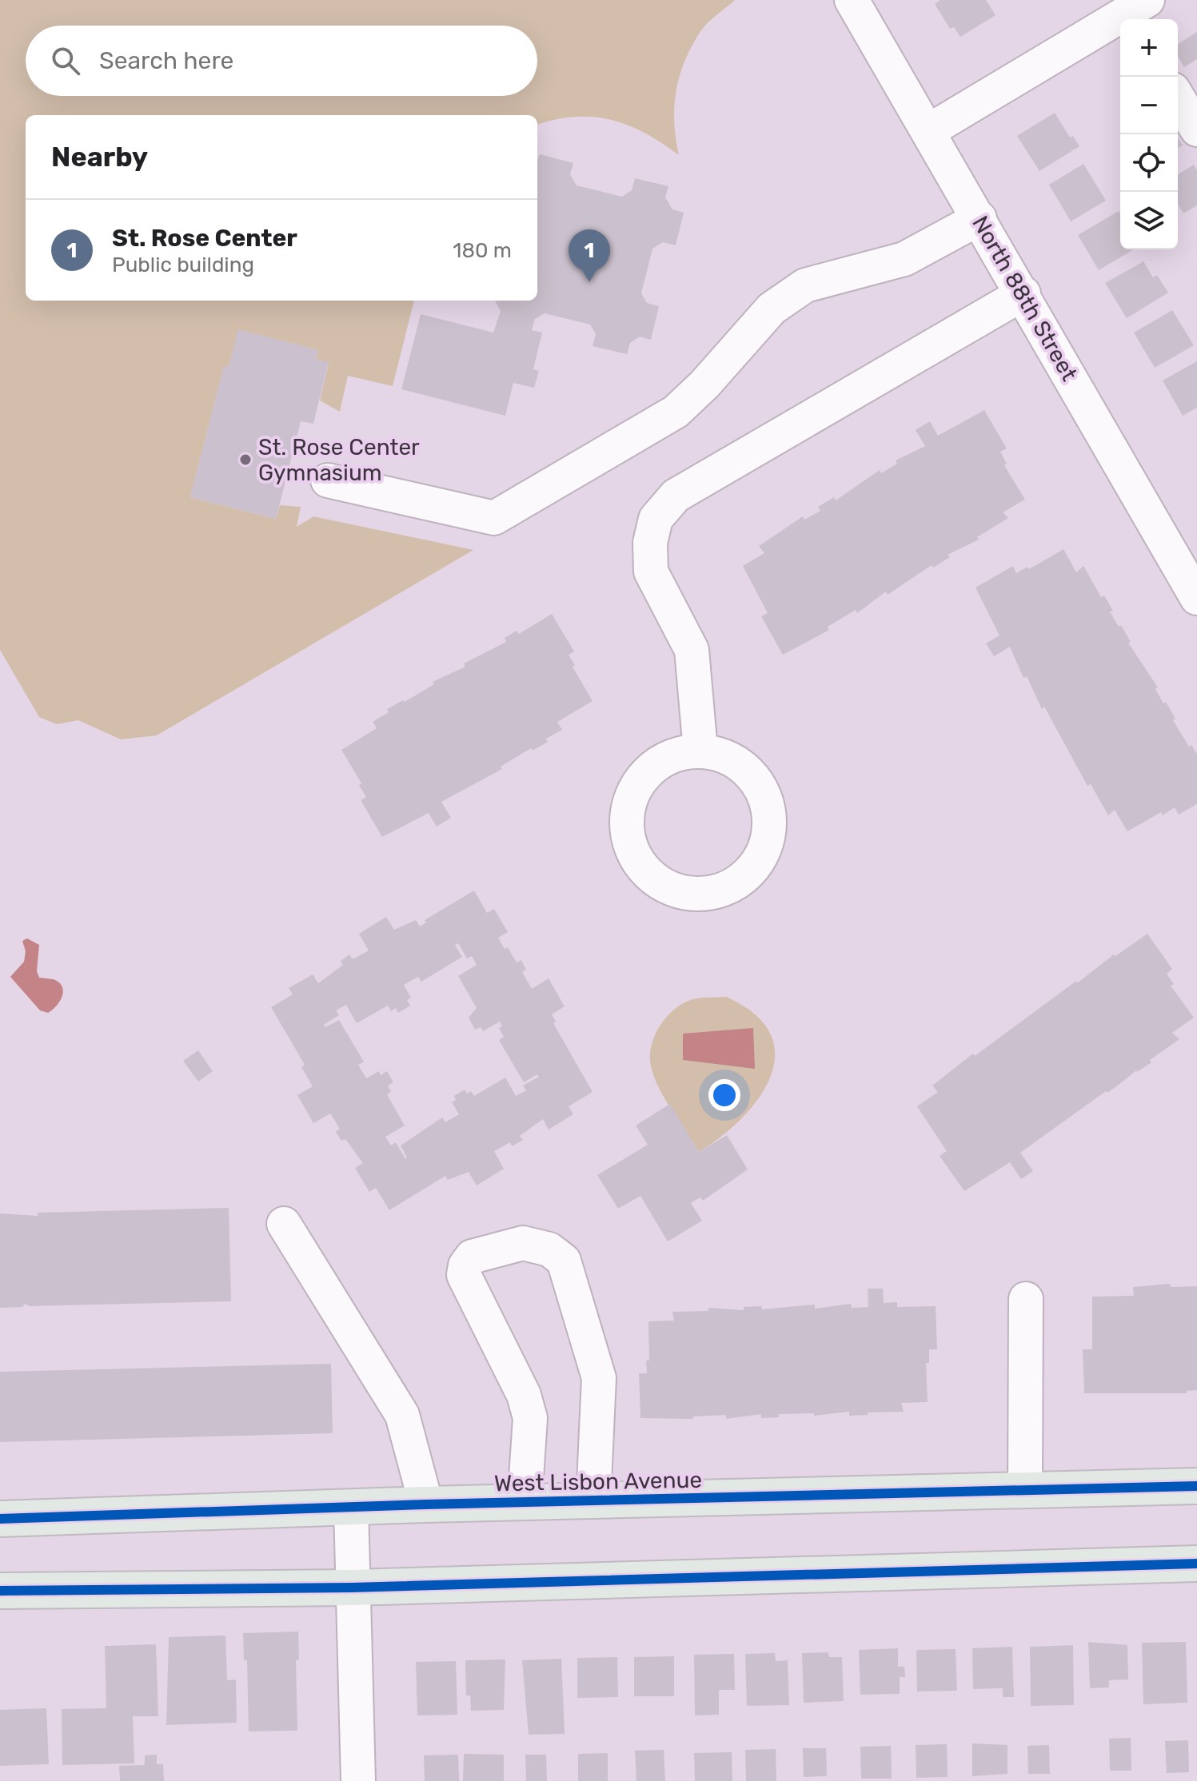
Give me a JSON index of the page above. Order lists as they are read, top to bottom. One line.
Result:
{"streets":{"main road":["West Lisbon Avenue"],"street":["North 88th Street"]},"places":["St. Rose Center Gymnasium"],"page":{"map_buttons":["+","−"],"search":"Search here","heading":"Nearby","list":[{"mark":"1","name":"St. Rose Center","note":"Public building","value":"180 m"}],"pins":"1"}}
